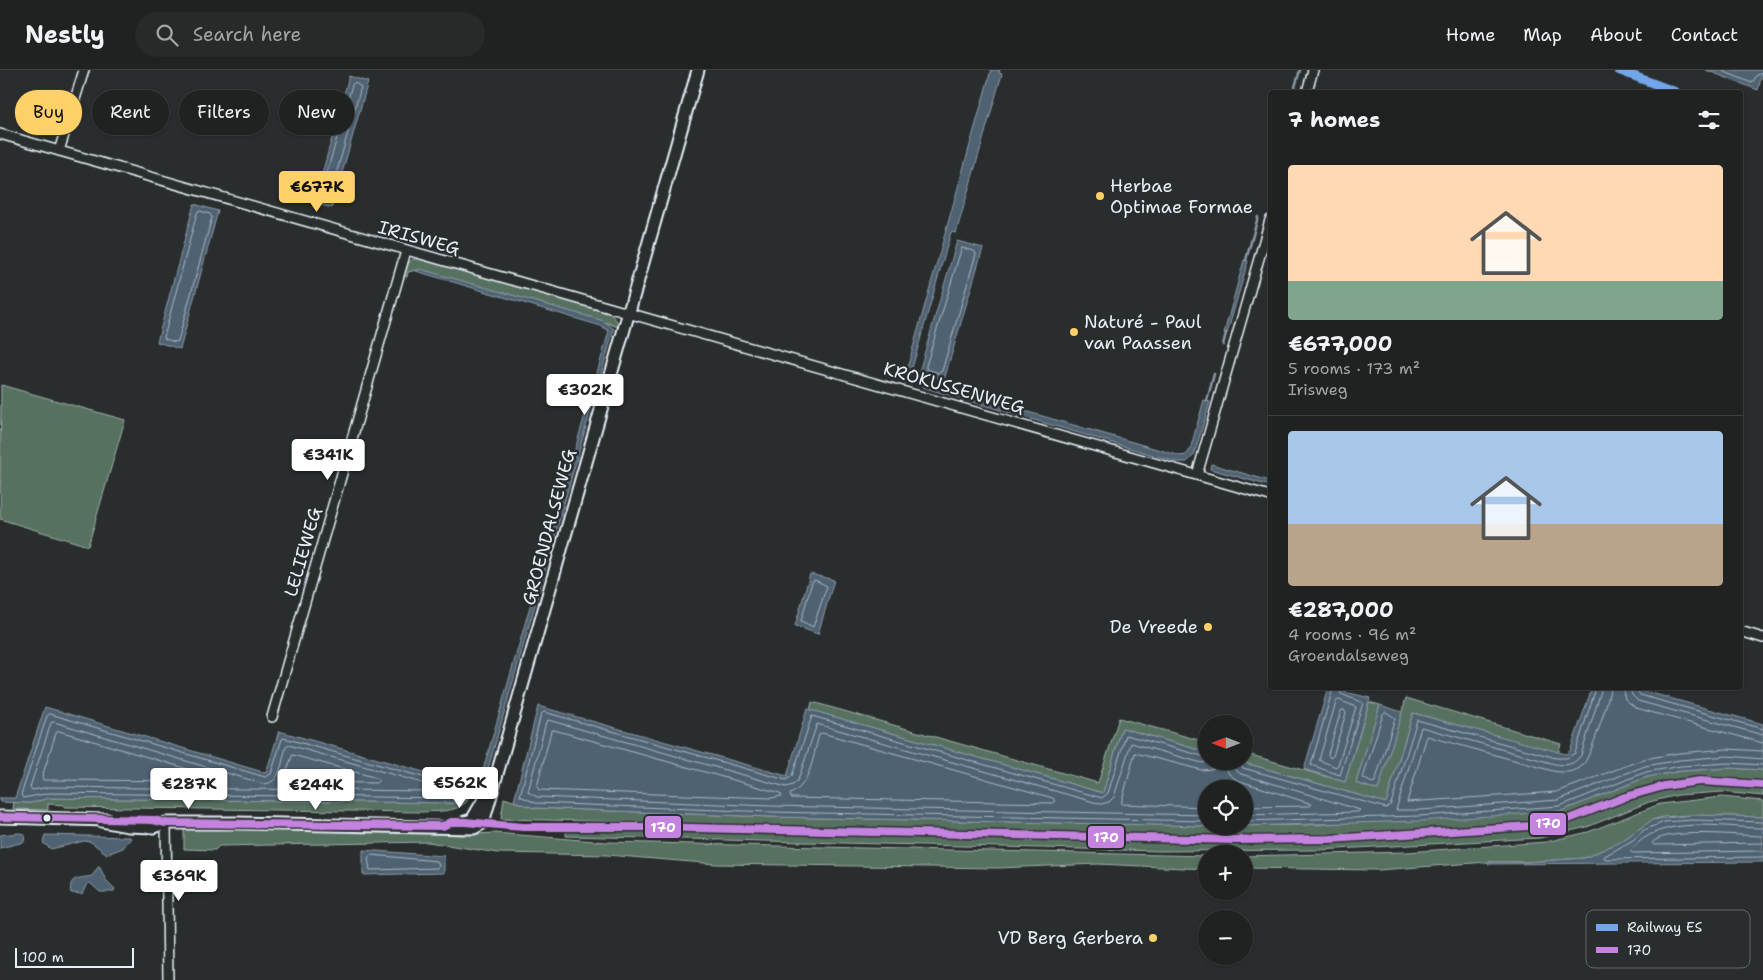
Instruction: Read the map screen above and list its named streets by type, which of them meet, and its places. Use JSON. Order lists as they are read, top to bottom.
{
  "streets": {
    "street": [
      "IRISWEG",
      "KROKUSSENWEG",
      "GROENDALSEWEG",
      "LELIEWEG"
    ]
  },
  "crossings": [
    ["IRISWEG", "KROKUSSENWEG"],
    ["IRISWEG", "GROENDALSEWEG"],
    ["IRISWEG", "LELIEWEG"],
    ["KROKUSSENWEG", "GROENDALSEWEG"]
  ],
  "places": [
    "Herbae Optimae Formae",
    "Naturé - Paul van Paassen",
    "De Vreede",
    "VD Berg Gerbera"
  ],
  "lines": ["rail line ES", "transit line 170"],
  "legend": ["Railway ES", "170"],
  "scale_bar": "100 m",
  "north": "left",
  "page": {
    "header": "Nestly",
    "search": "Search here",
    "nav": [
      "Home",
      "Map",
      "About",
      "Contact"
    ],
    "chip": [
      "Buy",
      "Rent",
      "Filters",
      "New"
    ],
    "heading": "7 homes",
    "list": [
      {
        "name": "€677,000",
        "note": "5 rooms · 173 m² · Irisweg"
      },
      {
        "name": "€287,000",
        "note": "4 rooms · 96 m² · Groendalseweg"
      }
    ],
    "price": [
      "€677K",
      "€302K",
      "€341K",
      "€562K",
      "€287K",
      "€244K",
      "€369K"
    ],
    "map_buttons": ["+", "−"],
    "scale": "100 m"
  }
}
